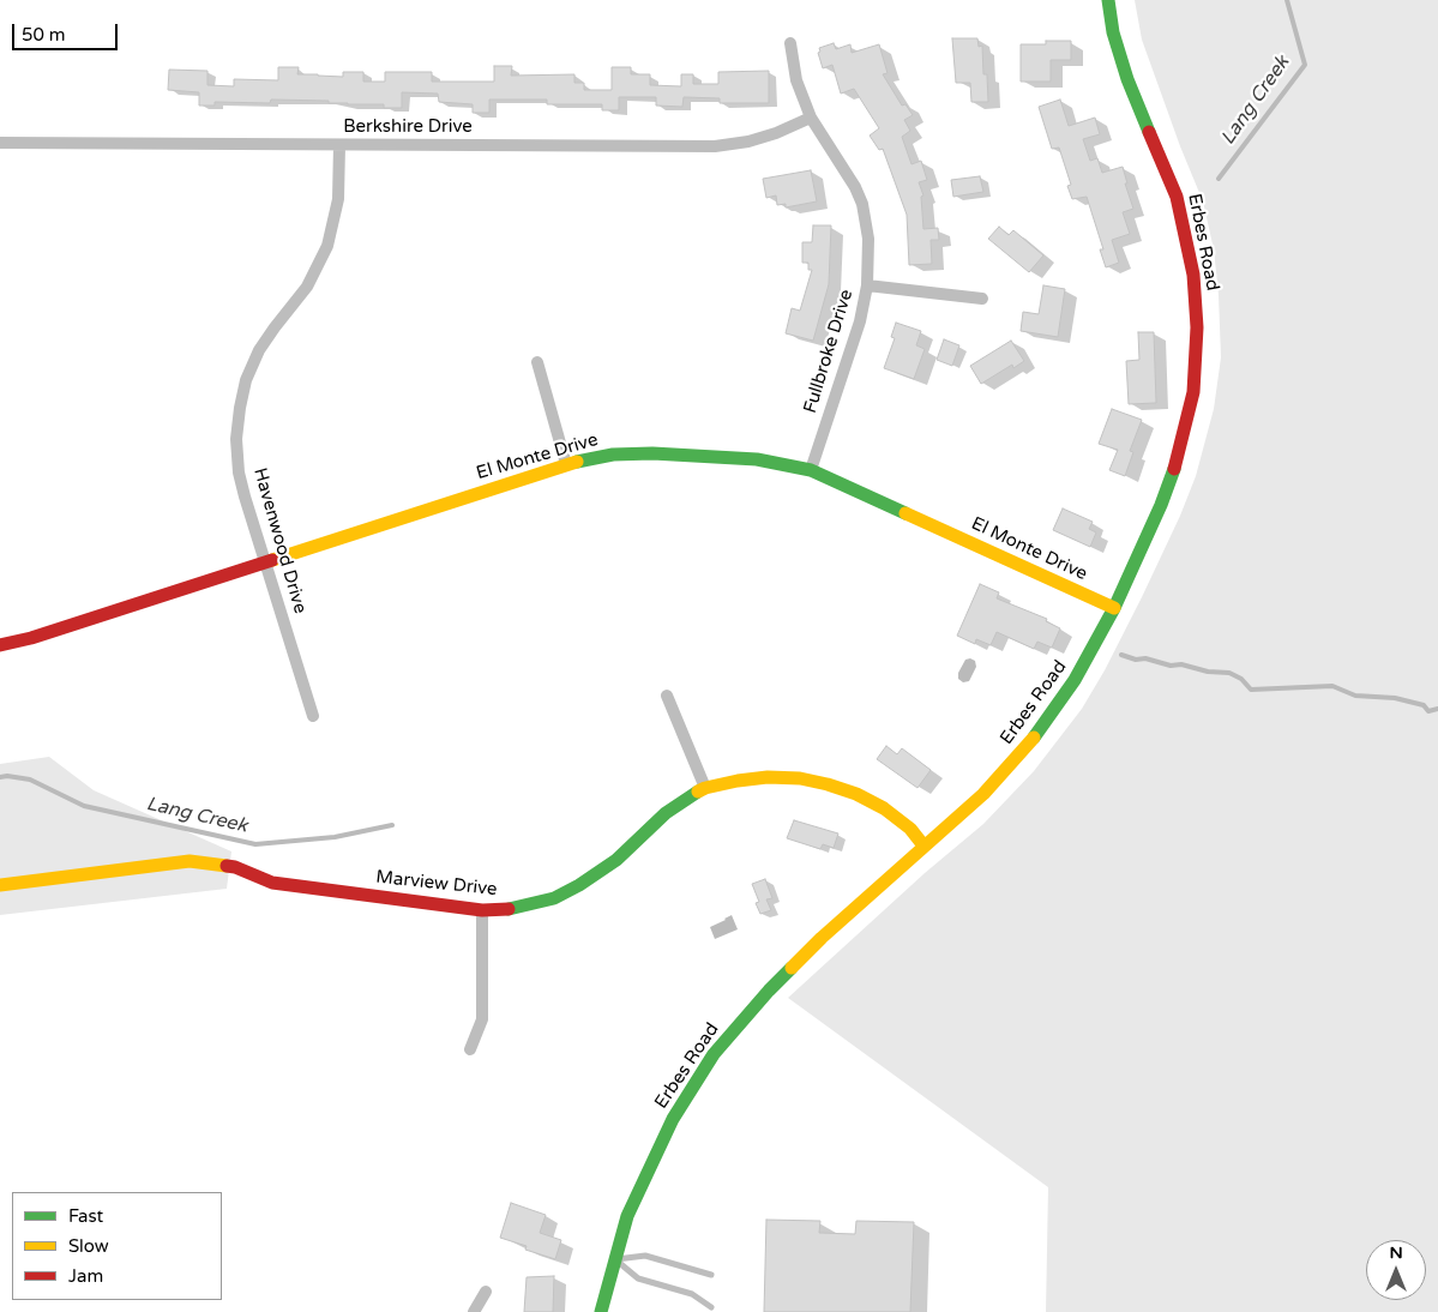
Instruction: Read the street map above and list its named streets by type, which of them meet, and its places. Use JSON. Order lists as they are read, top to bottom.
{
  "streets": {
    "street": [
      "Berkshire Drive",
      "Erbes Road",
      "Fullbroke Drive",
      "El Monte Drive",
      "Havenwood Drive",
      "Marview Drive"
    ]
  },
  "crossings": [
    ["Berkshire Drive", "Fullbroke Drive"],
    ["Berkshire Drive", "Havenwood Drive"],
    ["Erbes Road", "El Monte Drive"],
    ["Erbes Road", "Marview Drive"],
    ["Fullbroke Drive", "El Monte Drive"],
    ["El Monte Drive", "Havenwood Drive"]
  ],
  "water": ["Lang Creek"],
  "legend": ["Fast", "Slow", "Jam"],
  "scale_bar": "50 m",
  "north": "top"
}
